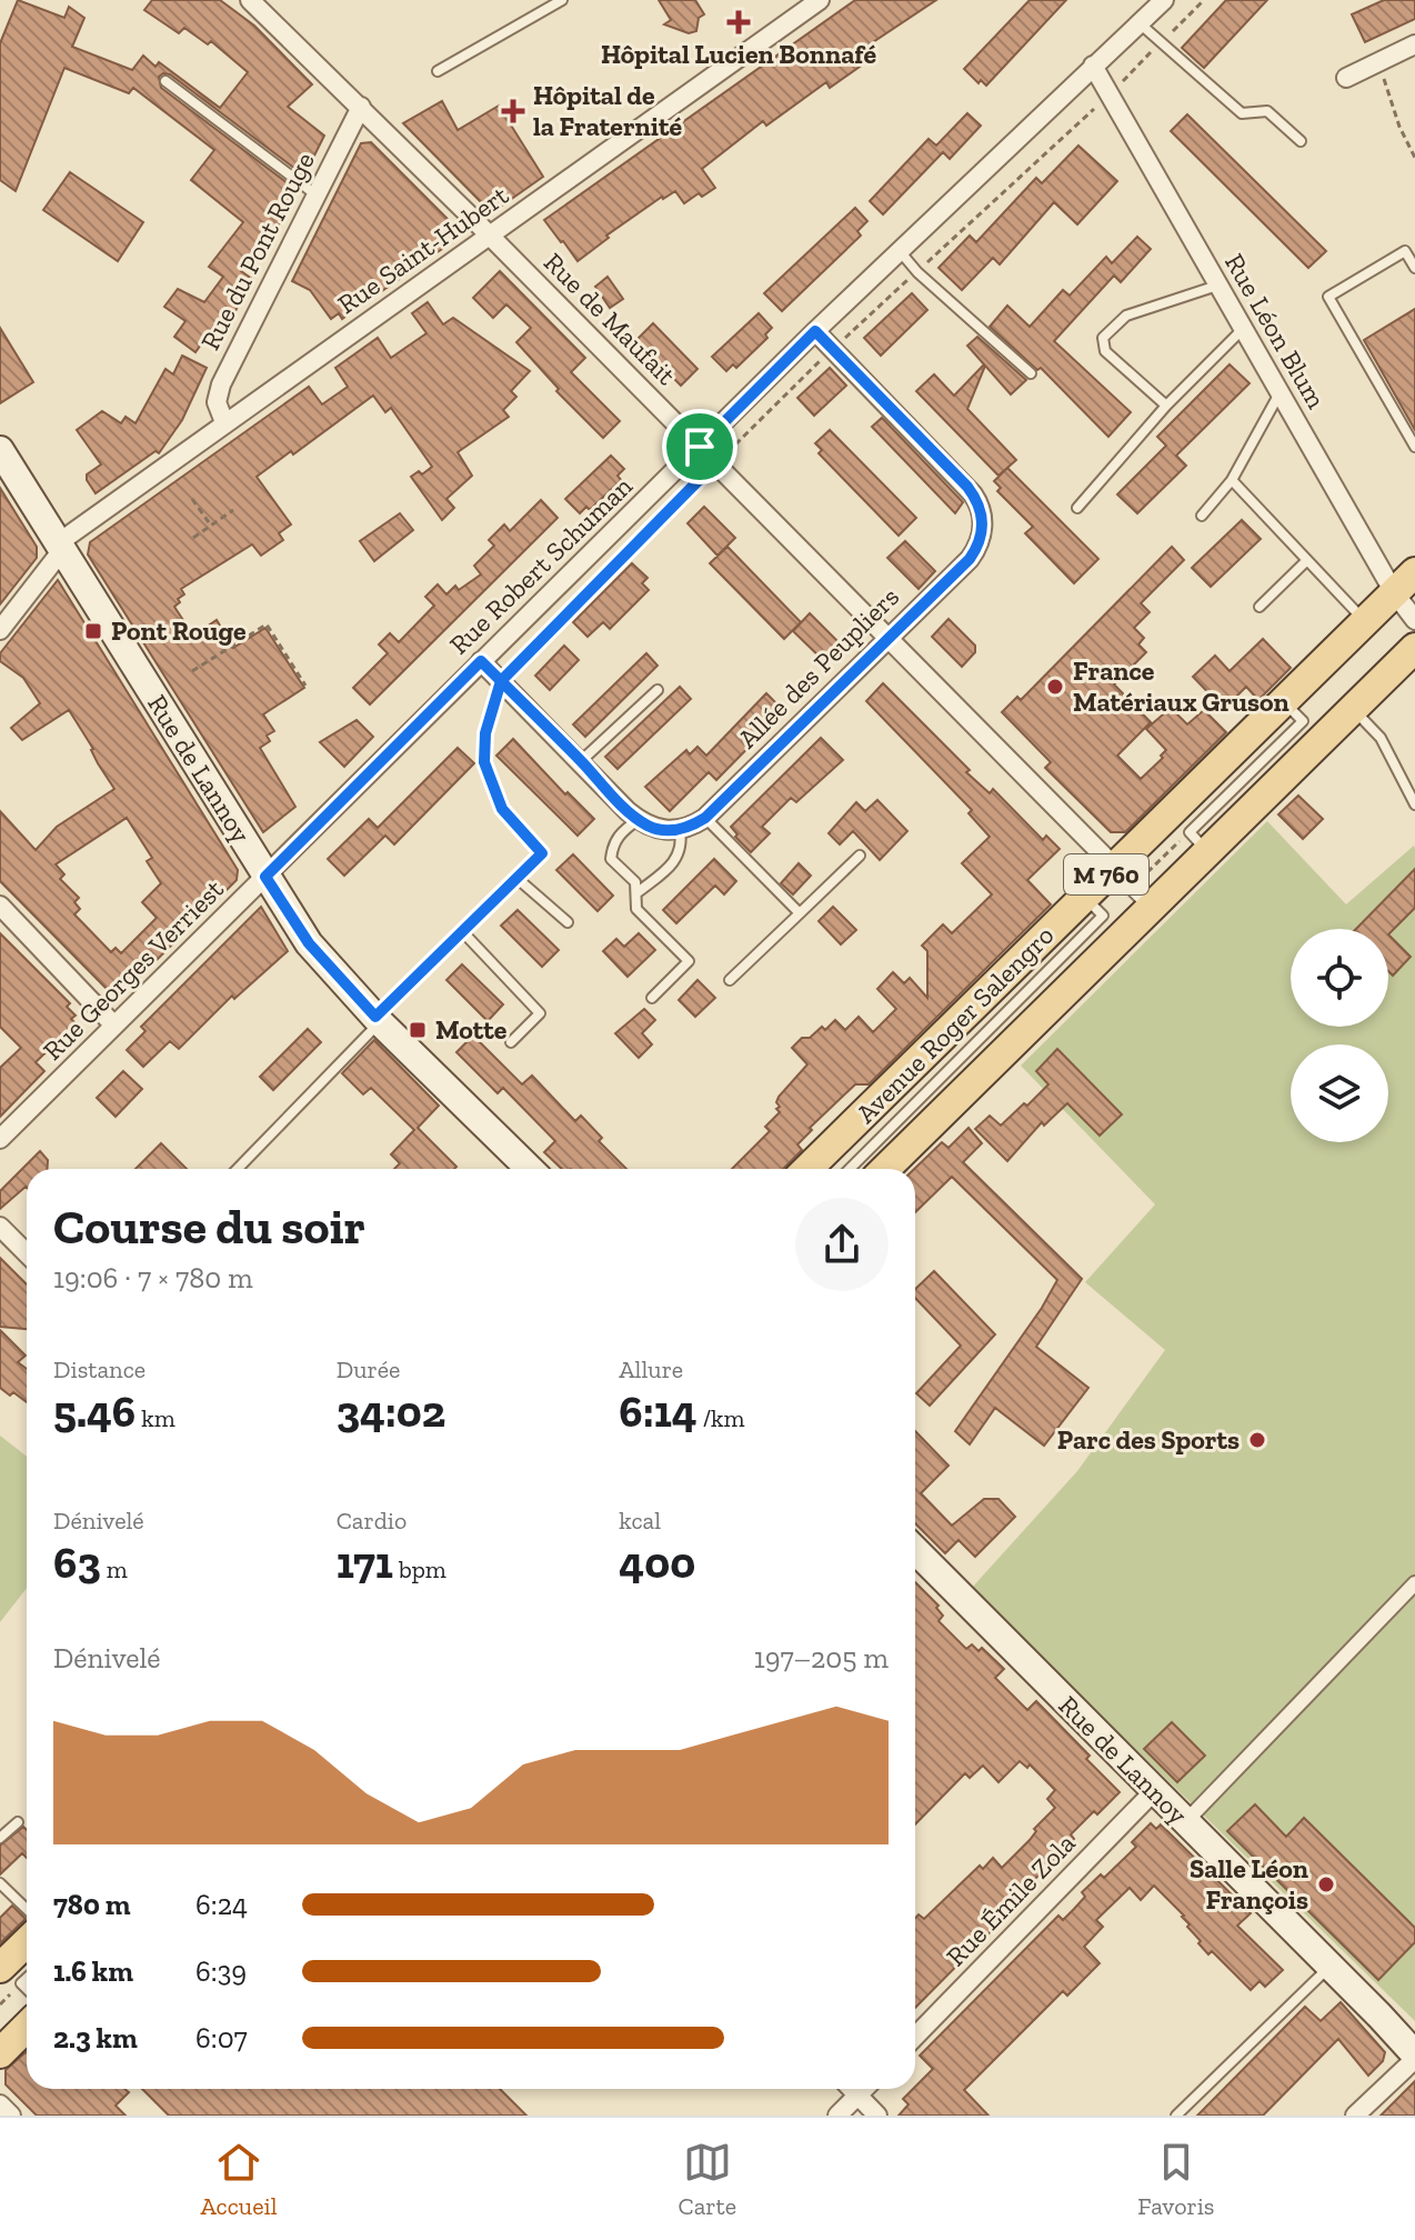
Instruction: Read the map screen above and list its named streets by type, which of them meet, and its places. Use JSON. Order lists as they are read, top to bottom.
{
  "streets": {
    "main road": ["Rue de Lannoy", "M 760", "Avenue Roger Salengro"],
    "street": [
      "Rue Saint-Hubert",
      "Rue du Pont Rouge",
      "Rue de Maufait",
      "Rue Léon Blum",
      "Rue Robert Schuman",
      "Allée des Peupliers",
      "Rue Georges Verriest",
      "Rue Émile Zola"
    ]
  },
  "crossings": [
    ["Rue Saint-Hubert", "Rue du Pont Rouge"],
    ["Rue Saint-Hubert", "Rue de Maufait"],
    ["Rue Saint-Hubert", "Rue de Lannoy"],
    ["Rue du Pont Rouge", "Rue de Maufait"],
    ["Rue de Maufait", "Rue Robert Schuman"],
    ["Rue de Maufait", "Allée des Peupliers"],
    ["Rue de Maufait", "Avenue Roger Salengro"],
    ["Rue Léon Blum", "Rue Robert Schuman"],
    ["Rue Léon Blum", "Avenue Roger Salengro"],
    ["Rue Robert Schuman", "Allée des Peupliers"],
    ["Rue Robert Schuman", "Rue de Lannoy"],
    ["Rue Robert Schuman", "Rue Georges Verriest"],
    ["Rue de Lannoy", "Rue Georges Verriest"],
    ["Rue de Lannoy", "Rue Émile Zola"]
  ],
  "places": {
    "health": ["Hôpital Lucien Bonnafé", "Hôpital de la Fraternité"],
    "transit": ["Pont Rouge", "Motte"],
    "other": ["France Matériaux Gruson", "Parc des Sports", "Salle Léon François"]
  },
  "page": {
    "heading": ["Course du soir", "19:06 · 7 × 780 m"],
    "stats": [
      ["Distance", "5.46 km"],
      ["Durée", "34:02"],
      ["Allure", "6:14 /km"],
      ["Dénivelé", "63 m"],
      ["Cardio", "171 bpm"],
      ["kcal", "400"]
    ],
    "chart": ["Dénivelé", "197–205 m"],
    "list": [
      {
        "name": "780 m",
        "note": "6:24"
      },
      {
        "name": "1.6 km",
        "note": "6:39"
      },
      {
        "name": "2.3 km",
        "note": "6:07"
      }
    ],
    "tabs": ["Accueil", "Carte", "Favoris"]
  }
}
